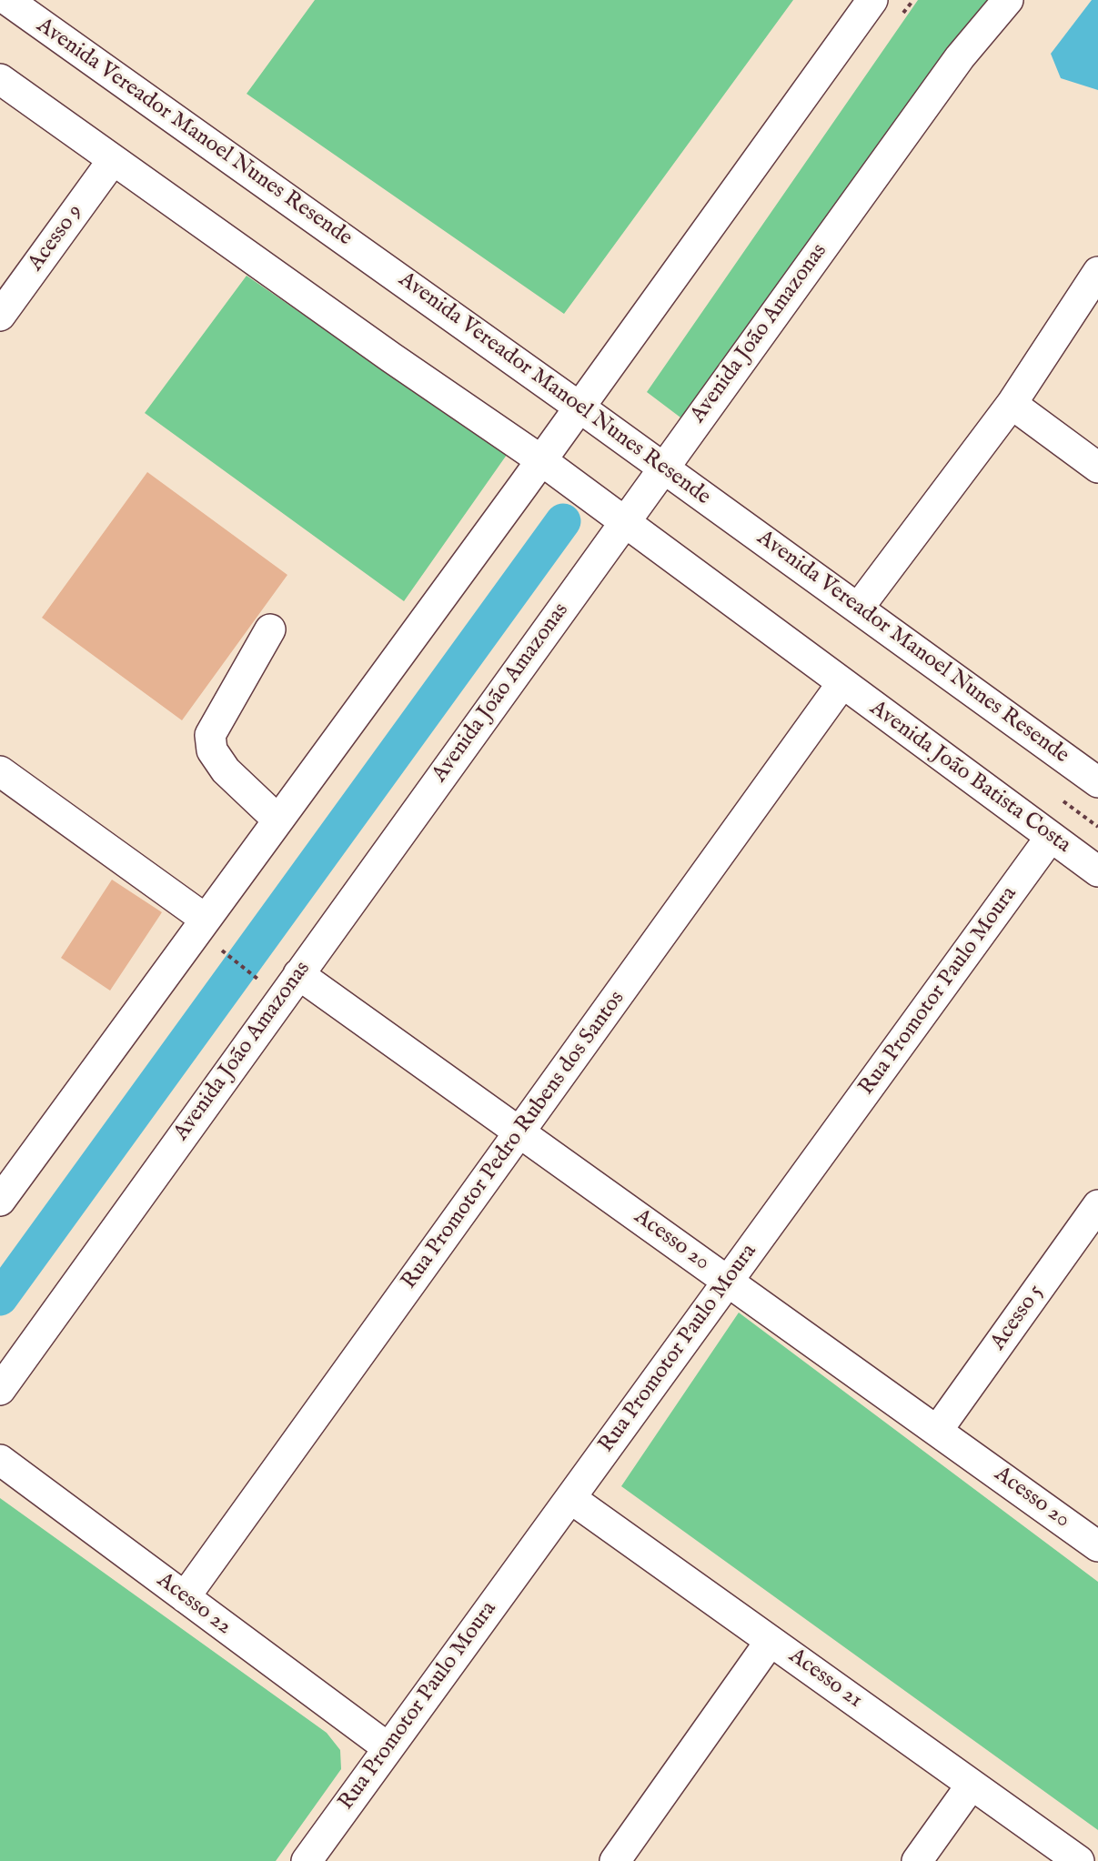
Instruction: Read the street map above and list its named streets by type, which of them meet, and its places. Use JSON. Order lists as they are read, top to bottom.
{
  "streets": {
    "street": [
      "Avenida Vereador Manoel Nunes Resende",
      "Acesso 9",
      "Avenida João Amazonas",
      "Avenida João Batista Costa",
      "Rua Promotor Paulo Moura",
      "Rua Promotor Pedro Rubens dos Santos",
      "Acesso 20",
      "Acesso 5",
      "Acesso 22",
      "Acesso 21"
    ]
  },
  "crossings": [
    ["Avenida Vereador Manoel Nunes Resende", "Avenida João Amazonas"],
    ["Avenida João Amazonas", "Acesso 20"],
    ["Avenida João Batista Costa", "Rua Promotor Paulo Moura"],
    ["Avenida João Batista Costa", "Rua Promotor Pedro Rubens dos Santos"],
    ["Rua Promotor Paulo Moura", "Acesso 20"],
    ["Rua Promotor Paulo Moura", "Acesso 22"],
    ["Rua Promotor Paulo Moura", "Acesso 21"],
    ["Rua Promotor Pedro Rubens dos Santos", "Acesso 20"],
    ["Rua Promotor Pedro Rubens dos Santos", "Acesso 22"],
    ["Acesso 20", "Acesso 5"]
  ]
}
